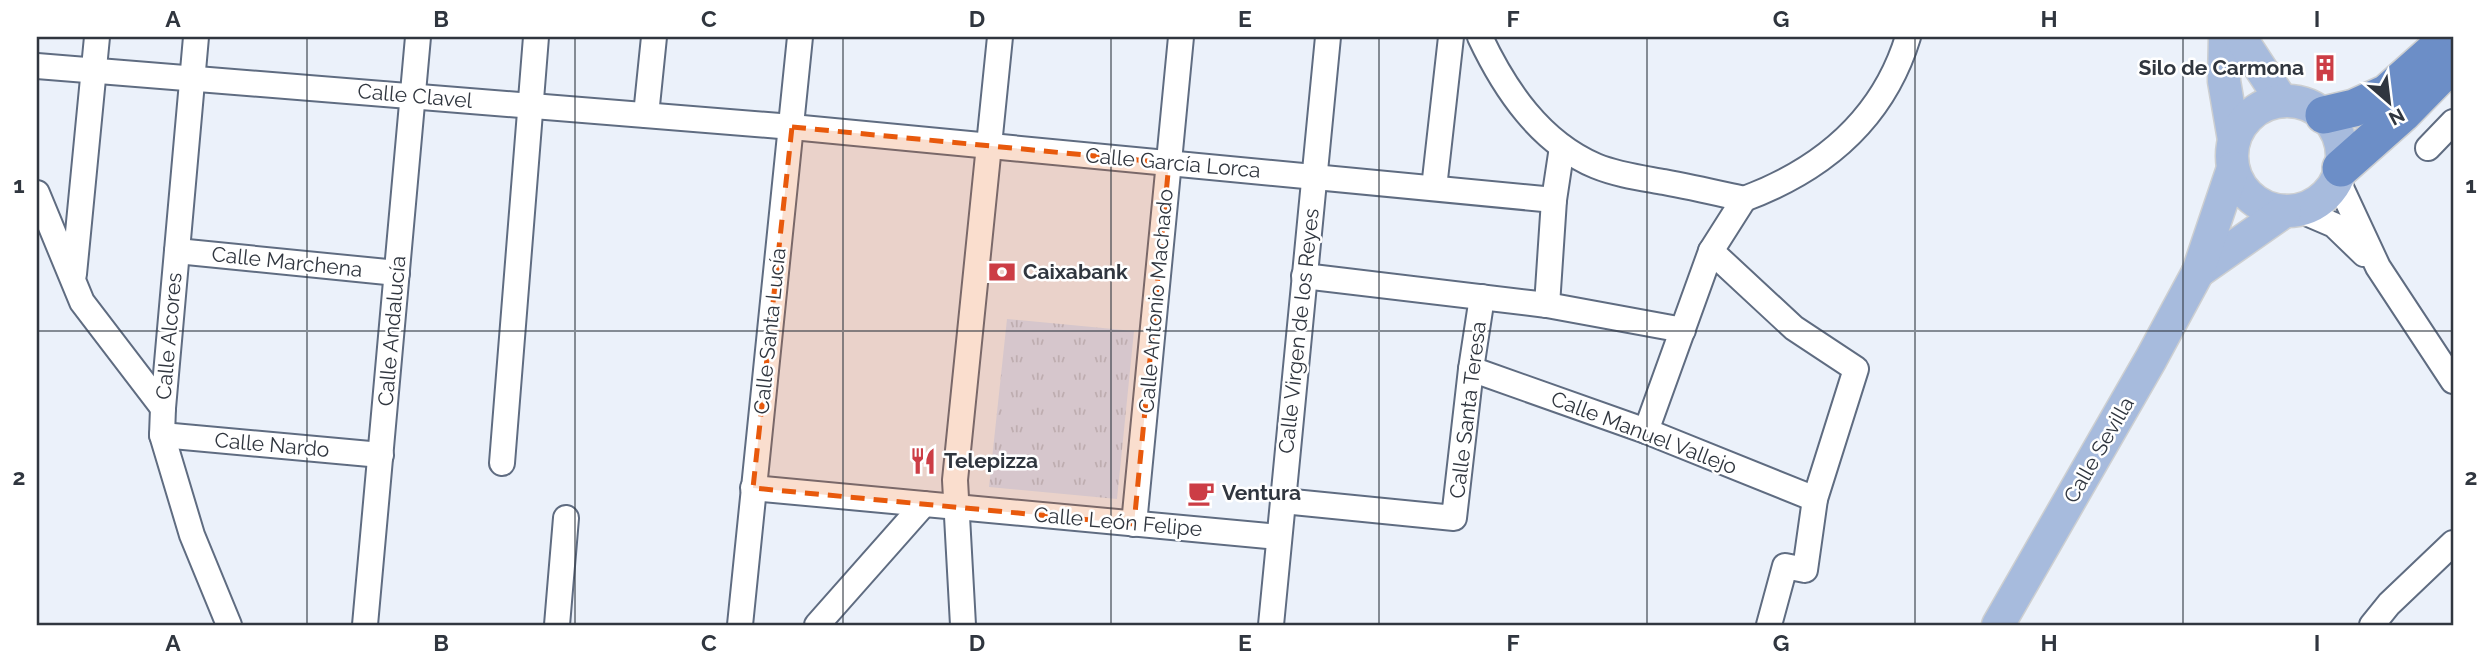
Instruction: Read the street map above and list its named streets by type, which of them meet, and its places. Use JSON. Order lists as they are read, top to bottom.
{
  "streets": {
    "main road": ["Calle Sevilla"],
    "street": [
      "Calle Clavel",
      "Calle García Lorca",
      "Calle Marchena",
      "Calle Antonio Machado",
      "Calle Andalucía",
      "Calle Santa Lucía",
      "Calle Virgen de los Reyes",
      "Calle Alcores",
      "Calle Santa Teresa",
      "Calle Manuel Vallejo",
      "Calle Nardo",
      "Calle León Felipe"
    ]
  },
  "crossings": [
    ["Calle Clavel", "Calle García Lorca"],
    ["Calle Clavel", "Calle Andalucía"],
    ["Calle Clavel", "Calle Santa Lucía"],
    ["Calle Clavel", "Calle Alcores"],
    ["Calle García Lorca", "Calle Antonio Machado"],
    ["Calle García Lorca", "Calle Santa Lucía"],
    ["Calle García Lorca", "Calle Virgen de los Reyes"],
    ["Calle Marchena", "Calle Andalucía"],
    ["Calle Marchena", "Calle Alcores"],
    ["Calle Antonio Machado", "Calle León Felipe"],
    ["Calle Andalucía", "Calle Nardo"],
    ["Calle Santa Lucía", "Calle León Felipe"],
    ["Calle Virgen de los Reyes", "Calle Santa Teresa"],
    ["Calle Virgen de los Reyes", "Calle León Felipe"],
    ["Calle Alcores", "Calle Nardo"],
    ["Calle Santa Teresa", "Calle Manuel Vallejo"]
  ],
  "places": {
    "building": ["Silo de Carmona"],
    "bank": ["Caixabank"],
    "restaurant": ["Telepizza"],
    "cafe": ["Ventura"]
  },
  "north": "bottom right",
  "grid": {
    "columns": [
      "A",
      "B",
      "C",
      "D",
      "E",
      "F",
      "G",
      "H",
      "I"
    ],
    "rows": ["1", "2"]
  }
}
